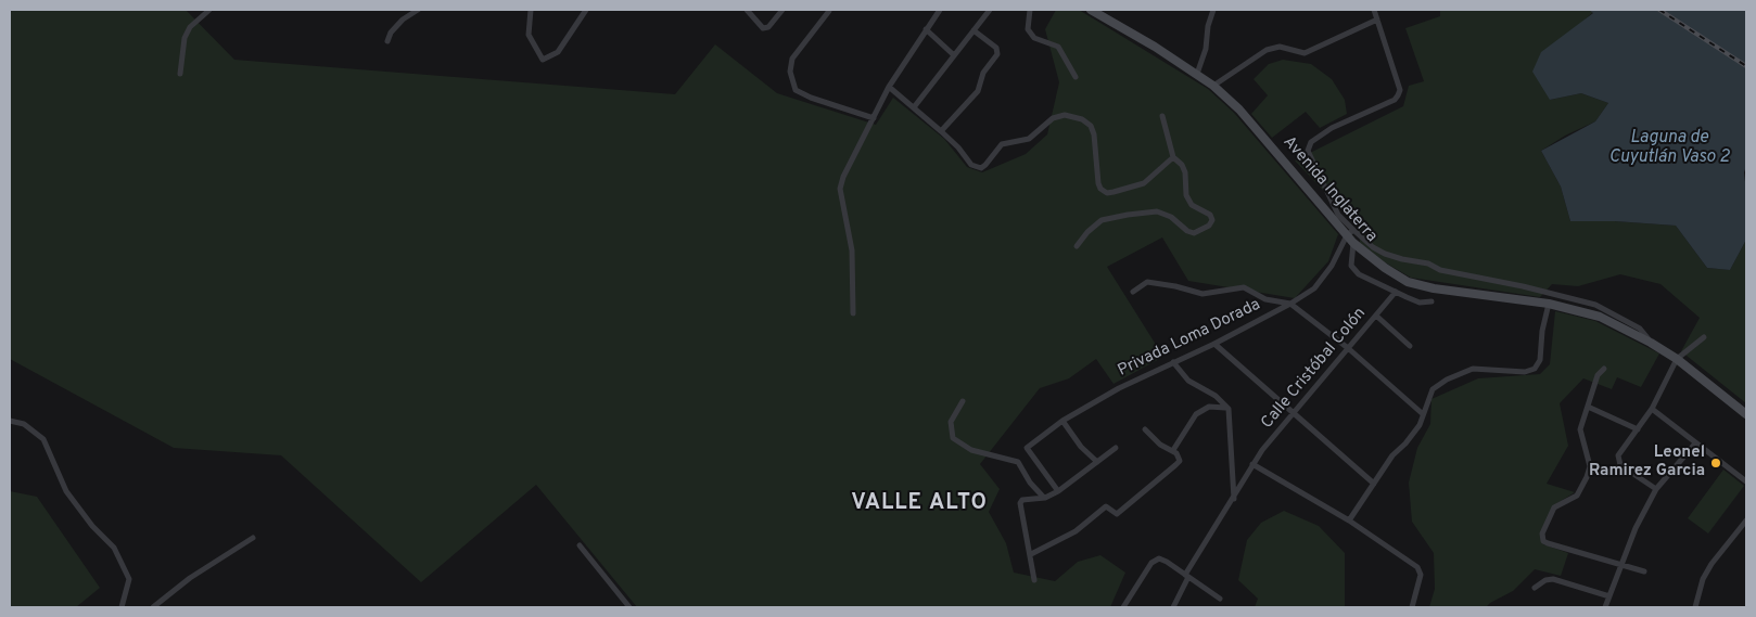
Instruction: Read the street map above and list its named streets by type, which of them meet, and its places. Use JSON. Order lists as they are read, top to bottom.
{
  "streets": {
    "main road": ["Avenida Inglaterra"],
    "street": ["Privada Loma Dorada", "Calle Cristóbal Colón"]
  },
  "crossings": [
    ["Avenida Inglaterra", "Privada Loma Dorada"]
  ],
  "districts": ["VALLE ALTO"],
  "water": ["Laguna de Cuyutlán Vaso 2"],
  "places": ["Leonel Ramirez Garcia"]
}
